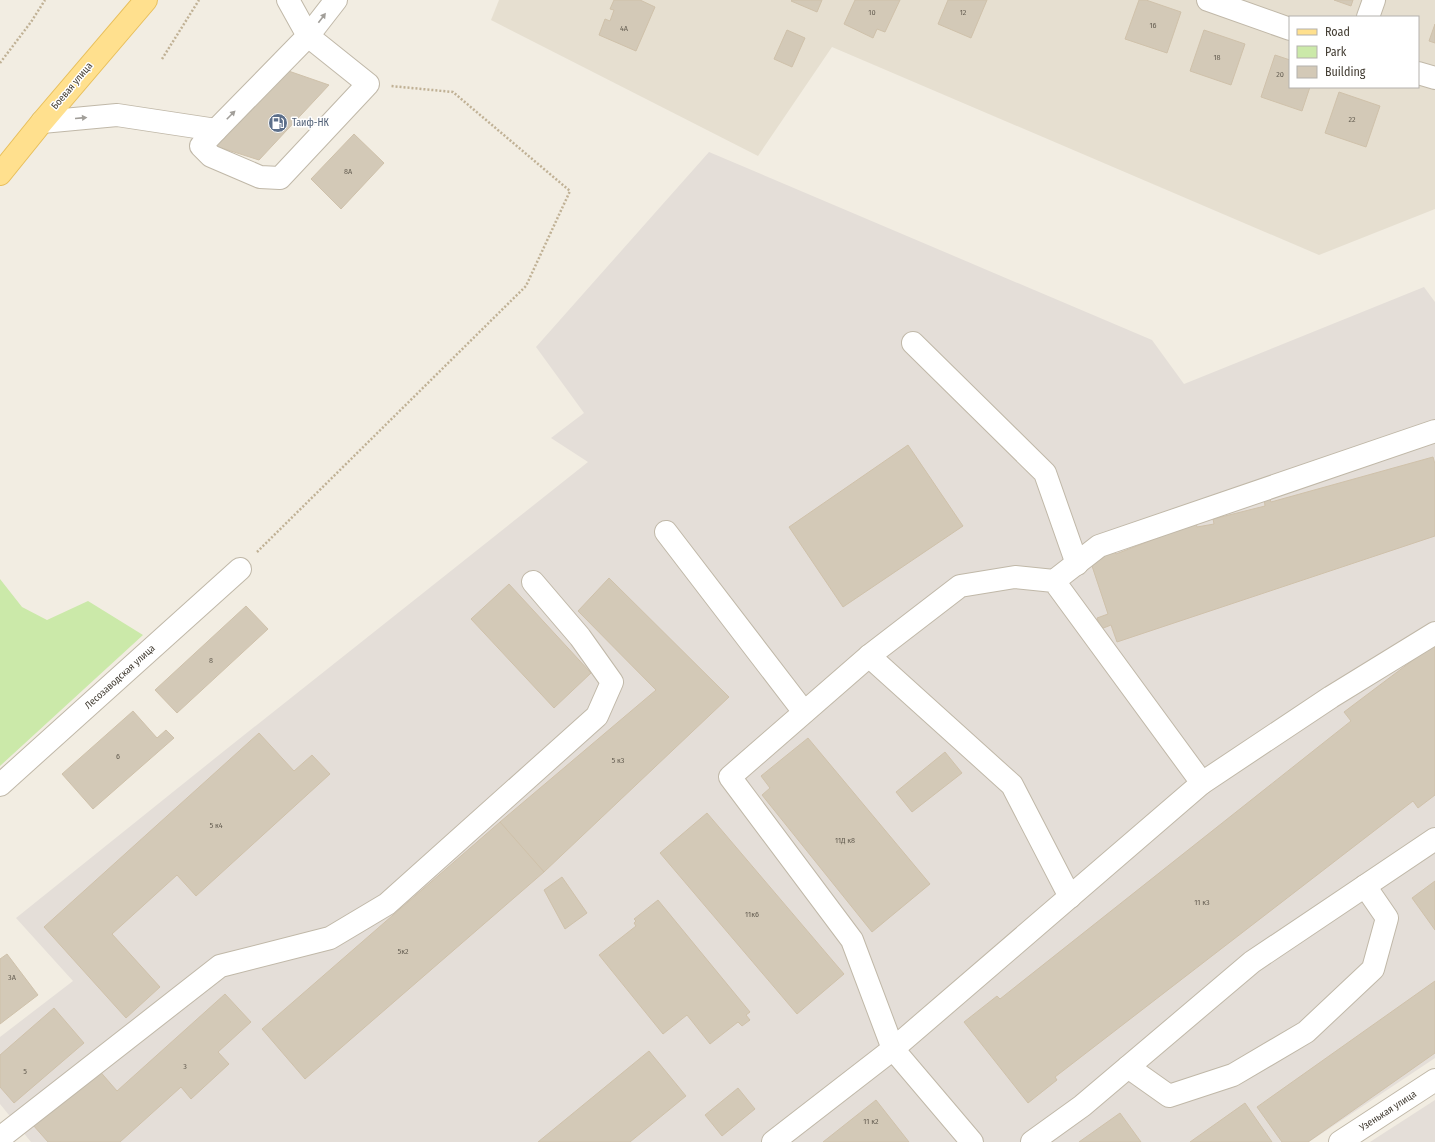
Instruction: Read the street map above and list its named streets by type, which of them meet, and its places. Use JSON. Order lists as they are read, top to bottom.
{
  "streets": {
    "main road": ["Боевая улица"],
    "street": ["Лесозаводская улица", "Узенькая улица"]
  },
  "places": {
    "fuel station": ["Таиф-НК"]
  },
  "house_numbers": [
    "10",
    "12",
    "16",
    "4А",
    "18",
    "20",
    "22",
    "8А",
    "8",
    "6",
    "5 к3",
    "5 к4",
    "11Д к8",
    "11 к3",
    "11к6",
    "5к2",
    "3А",
    "3",
    "5",
    "11 к2"
  ],
  "legend": ["Road", "Park", "Building"]
}
